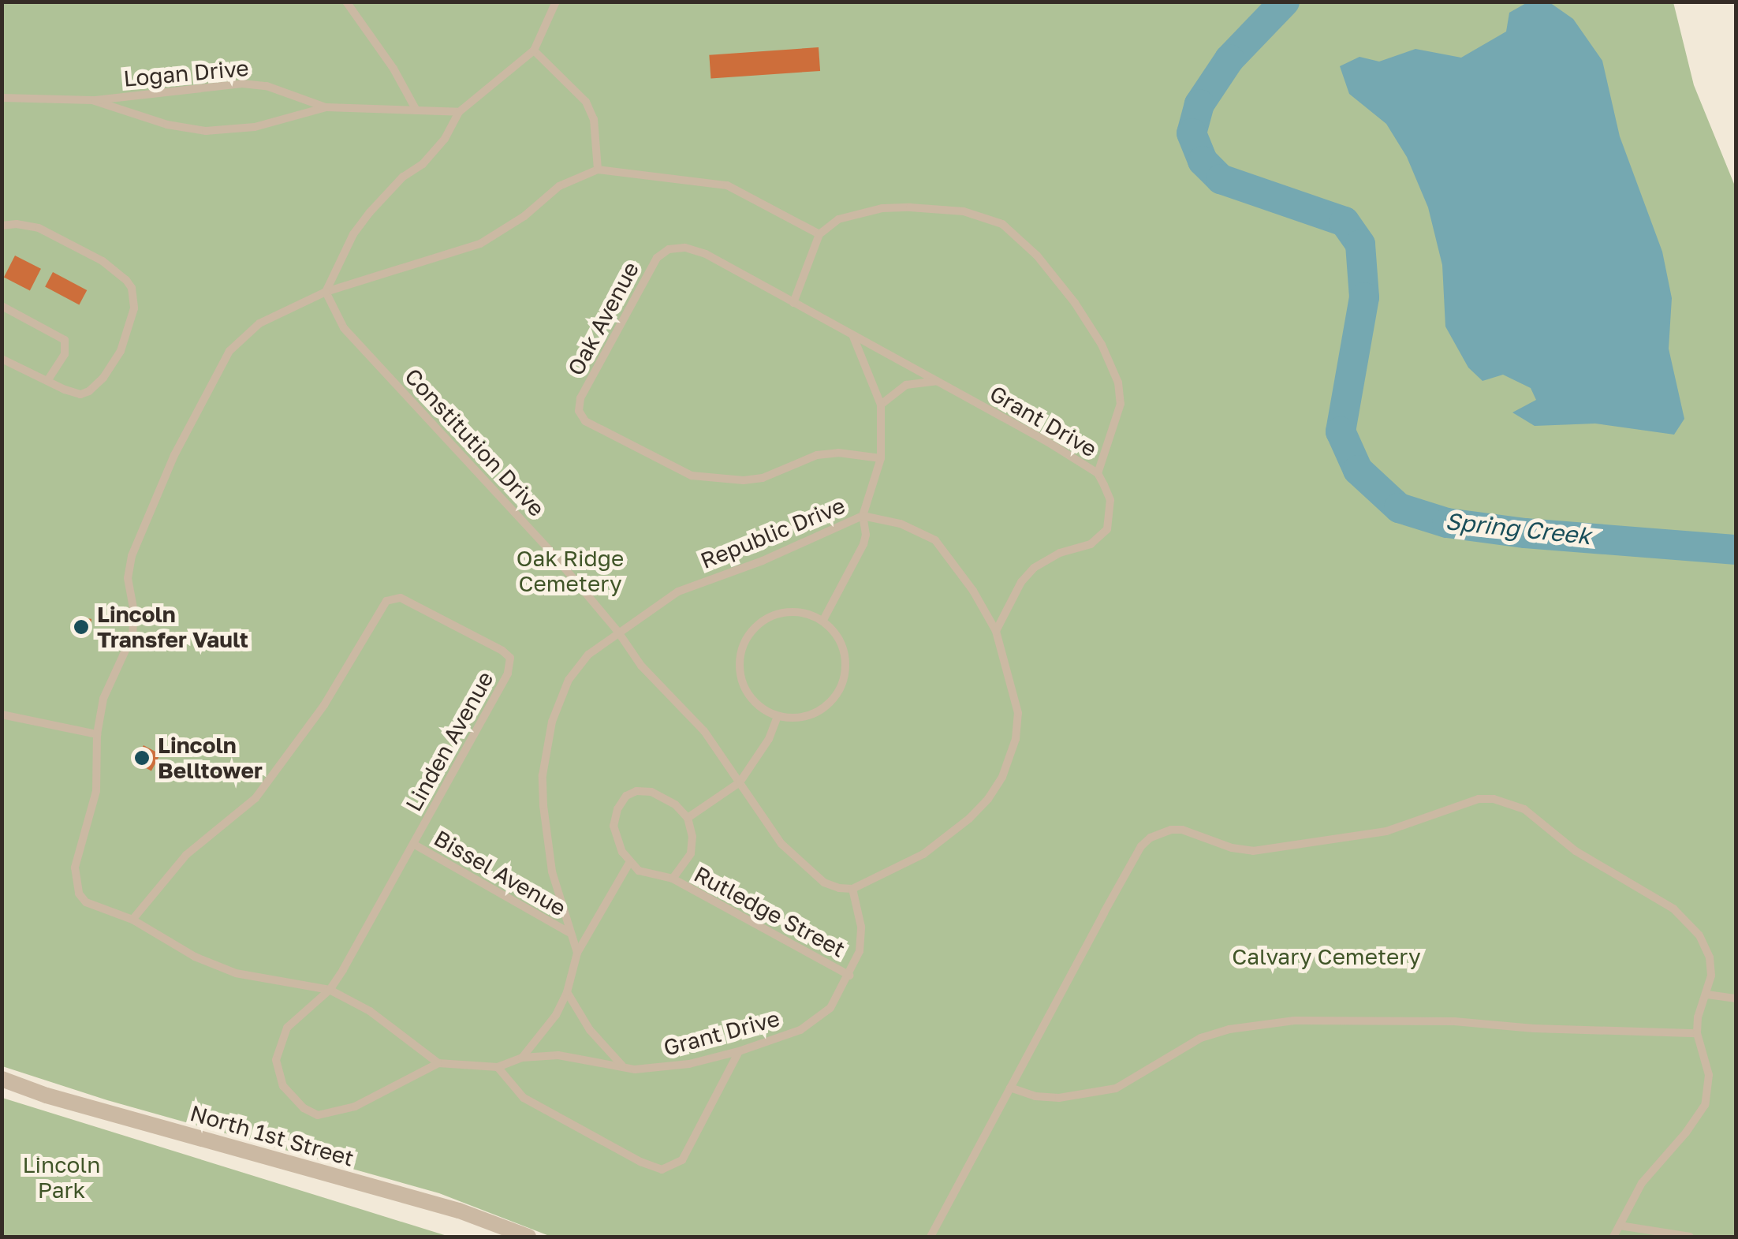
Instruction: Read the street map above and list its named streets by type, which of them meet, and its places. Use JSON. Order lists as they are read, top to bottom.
{
  "streets": {
    "street": ["North 1st Street"],
    "lane": [
      "Logan Drive",
      "Oak Avenue",
      "Grant Drive",
      "Constitution Drive",
      "Republic Drive",
      "Linden Avenue",
      "Bissel Avenue",
      "Rutledge Street"
    ]
  },
  "crossings": [
    ["Oak Avenue", "Grant Drive"],
    ["Grant Drive", "Constitution Drive"],
    ["Grant Drive", "Republic Drive"],
    ["Grant Drive", "Linden Avenue"],
    ["Grant Drive", "Rutledge Street"],
    ["Constitution Drive", "Republic Drive"],
    ["Republic Drive", "Bissel Avenue"],
    ["Linden Avenue", "Bissel Avenue"]
  ],
  "water": ["Spring Creek"],
  "parks": ["Oak Ridge Cemetery", "Calvary Cemetery", "Lincoln Park"],
  "places": ["Lincoln Transfer Vault", "Lincoln Belltower"]
}
